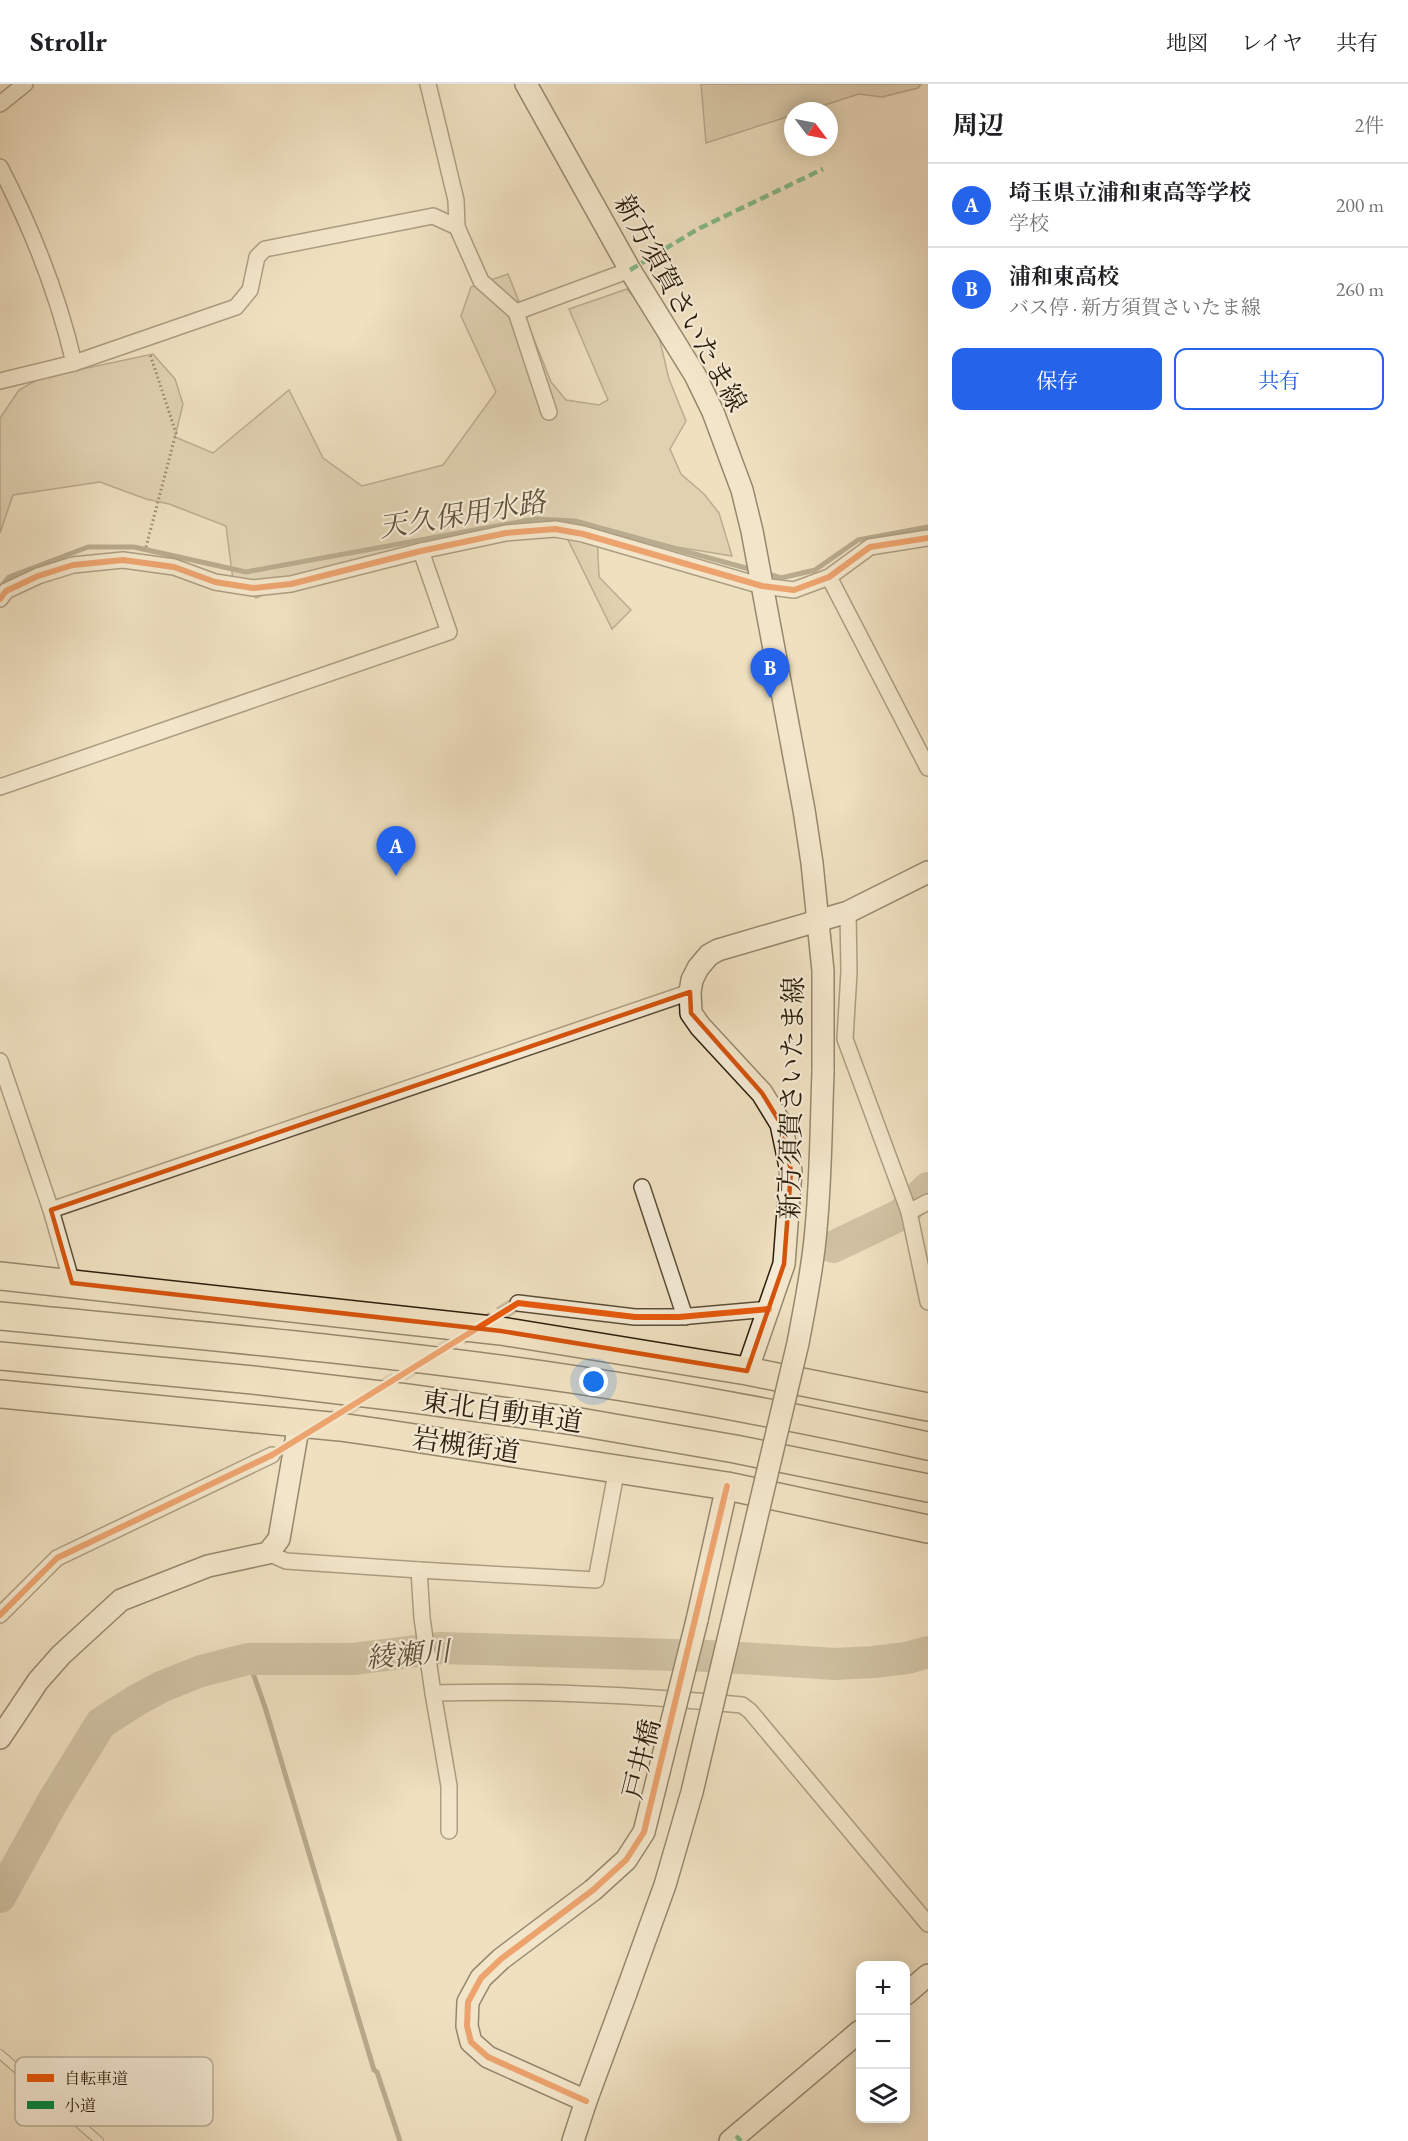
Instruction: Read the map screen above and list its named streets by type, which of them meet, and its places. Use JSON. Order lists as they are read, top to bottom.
{
  "streets": {
    "highway": ["東北自動車道", "岩槻街道"],
    "street": ["新方須賀さいたま線", "戸井橋"]
  },
  "crossings": [
    ["新方須賀さいたま線", "戸井橋"],
    ["岩槻街道", "戸井橋"]
  ],
  "water": ["天久保用水路", "綾瀬川"],
  "legend": ["自転車道", "小道"],
  "north": "bottom right",
  "page": {
    "header": "Strollr",
    "nav": ["地図", "レイヤ", "共有"],
    "heading": ["周辺", "2件"],
    "list": [
      {
        "mark": "A",
        "name": "埼玉県立浦和東高等学校",
        "note": "学校",
        "value": "200 m"
      },
      {
        "mark": "B",
        "name": "浦和東高校",
        "note": "バス停 · 新方須賀さいたま線",
        "value": "260 m"
      }
    ],
    "buttons": ["保存", "共有"],
    "pins": ["B", "A"],
    "map_buttons": ["+", "−"]
  }
}
